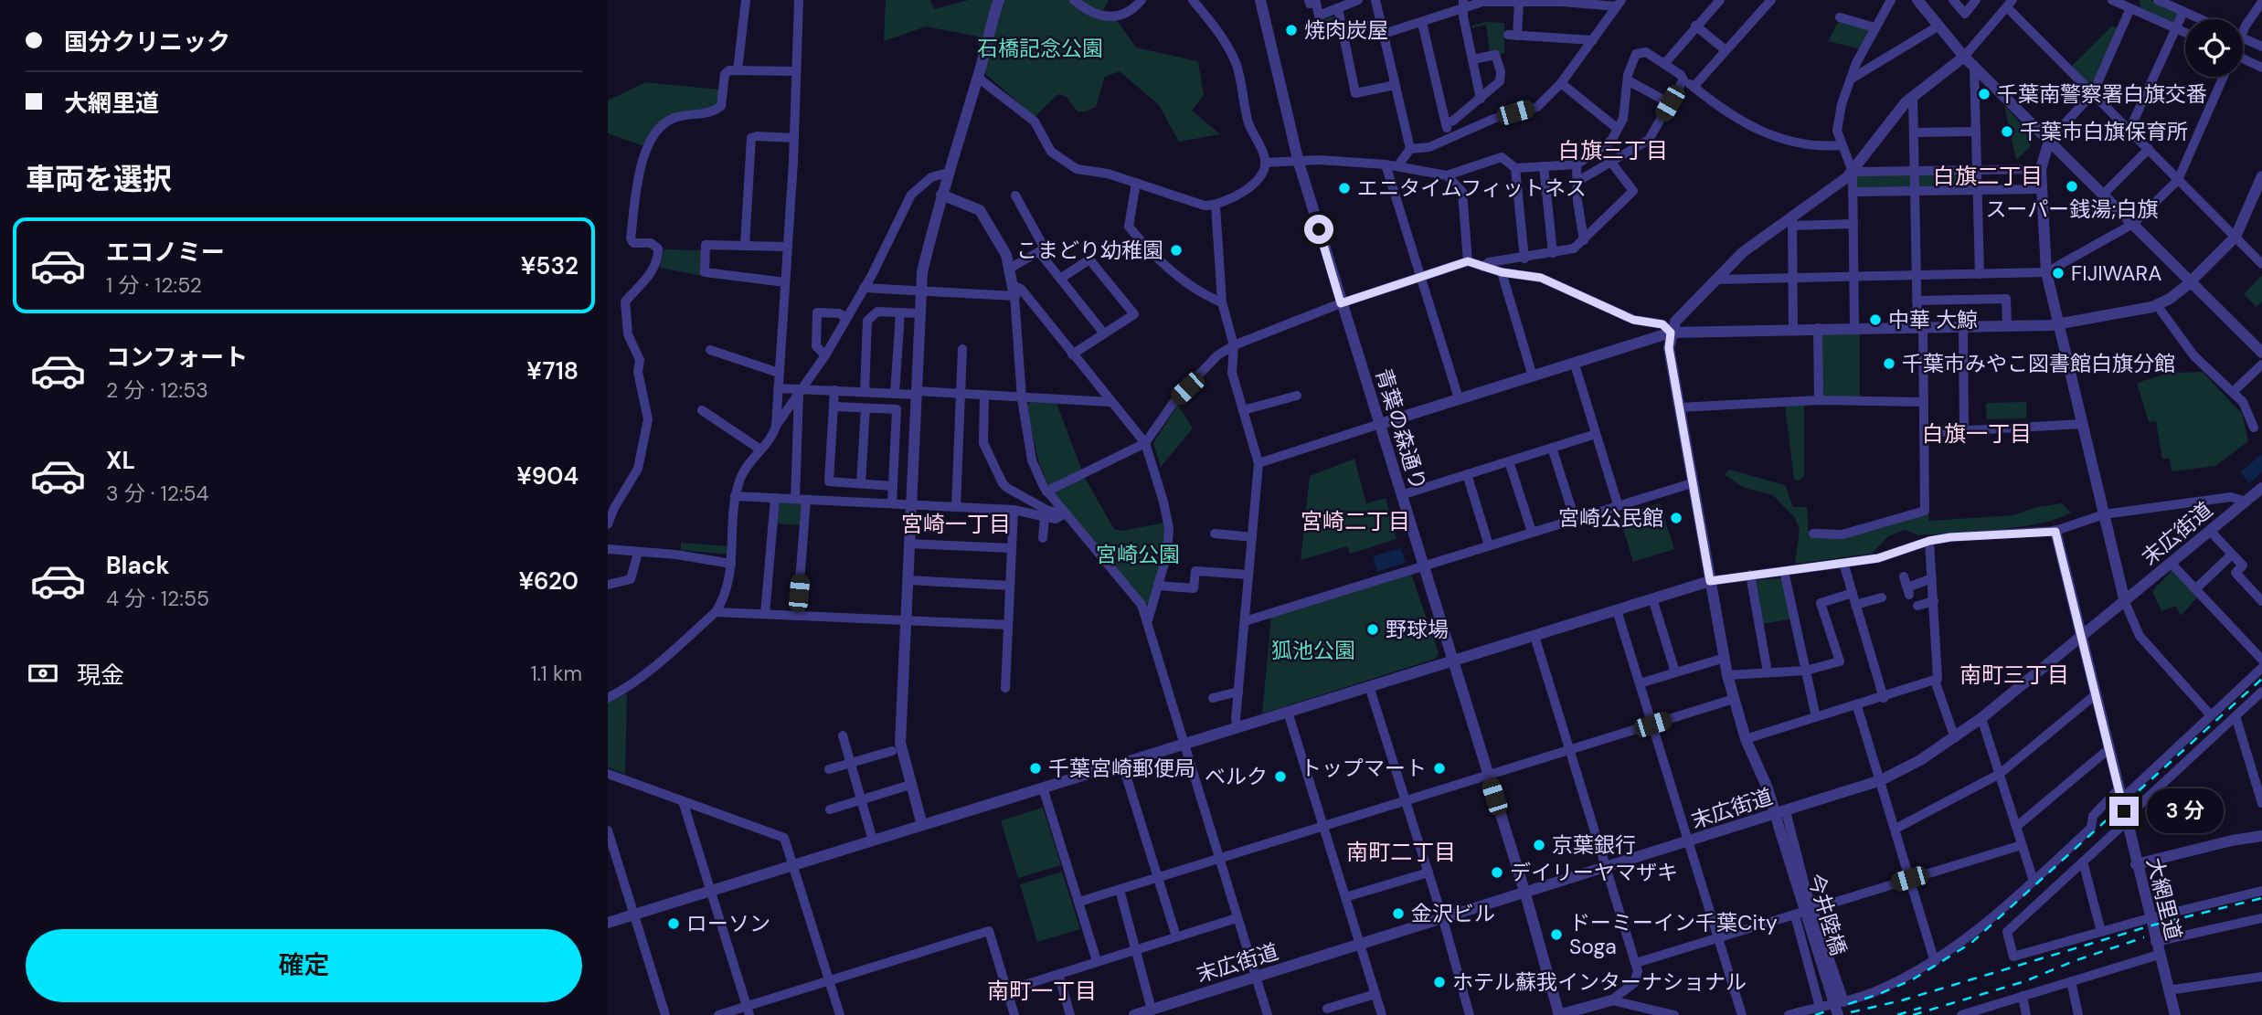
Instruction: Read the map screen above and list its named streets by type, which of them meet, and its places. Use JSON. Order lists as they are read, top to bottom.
{
  "streets": {
    "street": [
      "青葉の森通り",
      "末広街道",
      "大網里道",
      "今井陸橋"
    ]
  },
  "crossings": [
    ["青葉の森通り", "末広街道"],
    ["末広街道", "大網里道"],
    ["末広街道", "今井陸橋"]
  ],
  "districts": [
    "白旗三丁目",
    "白旗二丁目",
    "白旗一丁目",
    "宮崎二丁目",
    "宮崎一丁目",
    "南町三丁目",
    "南町二丁目",
    "南町一丁目"
  ],
  "parks": ["石橋記念公園", "宮崎公園", "狐池公園"],
  "places": [
    "焼肉炭屋",
    "千葉南警察署白旗交番",
    "千葉市白旗保育所",
    "スーパー銭湯;白旗",
    "エニタイムフィットネス",
    "こまどり幼稚園",
    "FIJIWARA",
    "中華 大鯨",
    "千葉市みやこ図書館白旗分館",
    "宮崎公民館",
    "野球場",
    "千葉宮崎郵便局",
    "トップマート",
    "ベルク",
    "京葉銀行",
    "デイリーヤマザキ",
    "金沢ビル",
    "ローソン",
    "ドーミーイン千葉City Soga",
    "ホテル蘇我インターナショナル"
  ],
  "page": {
    "banner": ["国分クリニック", "大網里道"],
    "heading": "車両を選択",
    "list": [
      {
        "name": "エコノミー",
        "note": "1 分 · 12:52",
        "value": "¥532"
      },
      {
        "name": "コンフォート",
        "note": "2 分 · 12:53",
        "value": "¥718"
      },
      {
        "name": "XL",
        "note": "3 分 · 12:54",
        "value": "¥904"
      },
      {
        "name": "Black",
        "note": "4 分 · 12:55",
        "value": "¥620"
      }
    ],
    "pay": ["現金", "1.1 km"],
    "bubble": "3 分",
    "buttons": "確定"
  }
}
